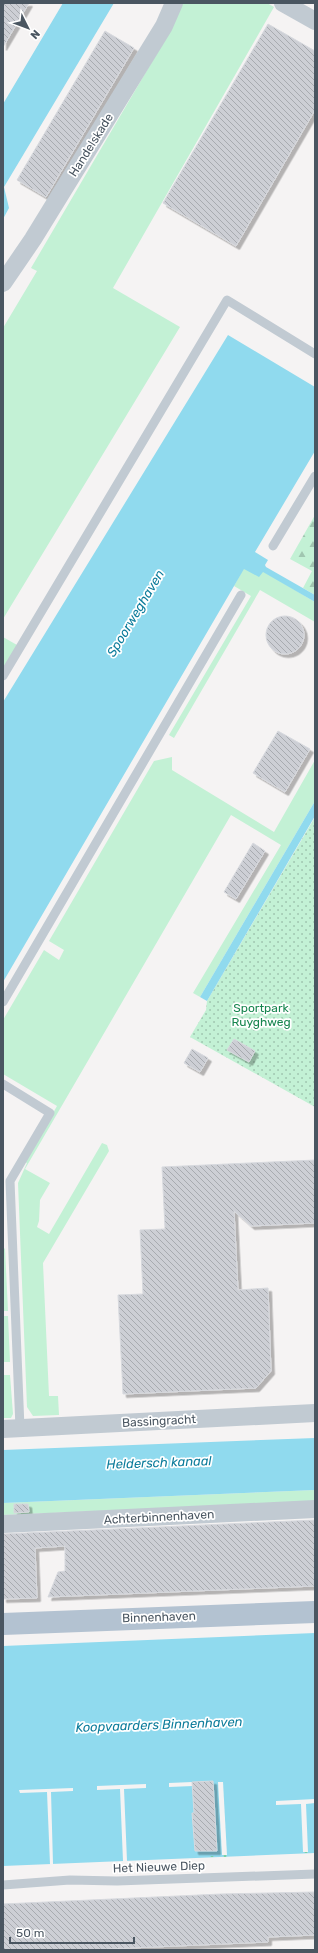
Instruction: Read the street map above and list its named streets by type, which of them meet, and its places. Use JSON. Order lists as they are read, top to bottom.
{
  "streets": {
    "main road": ["Binnenhaven"],
    "street": ["Handelskade", "Bassingracht", "Achterbinnenhaven"],
    "lane": ["Het Nieuwe Diep"]
  },
  "water": ["Spoorweghaven", "Heldersch kanaal", "Koopvaarders Binnenhaven"],
  "parks": ["Sportpark Ruyghweg"],
  "scale_bar": "50 m",
  "north": "bottom right"
}
